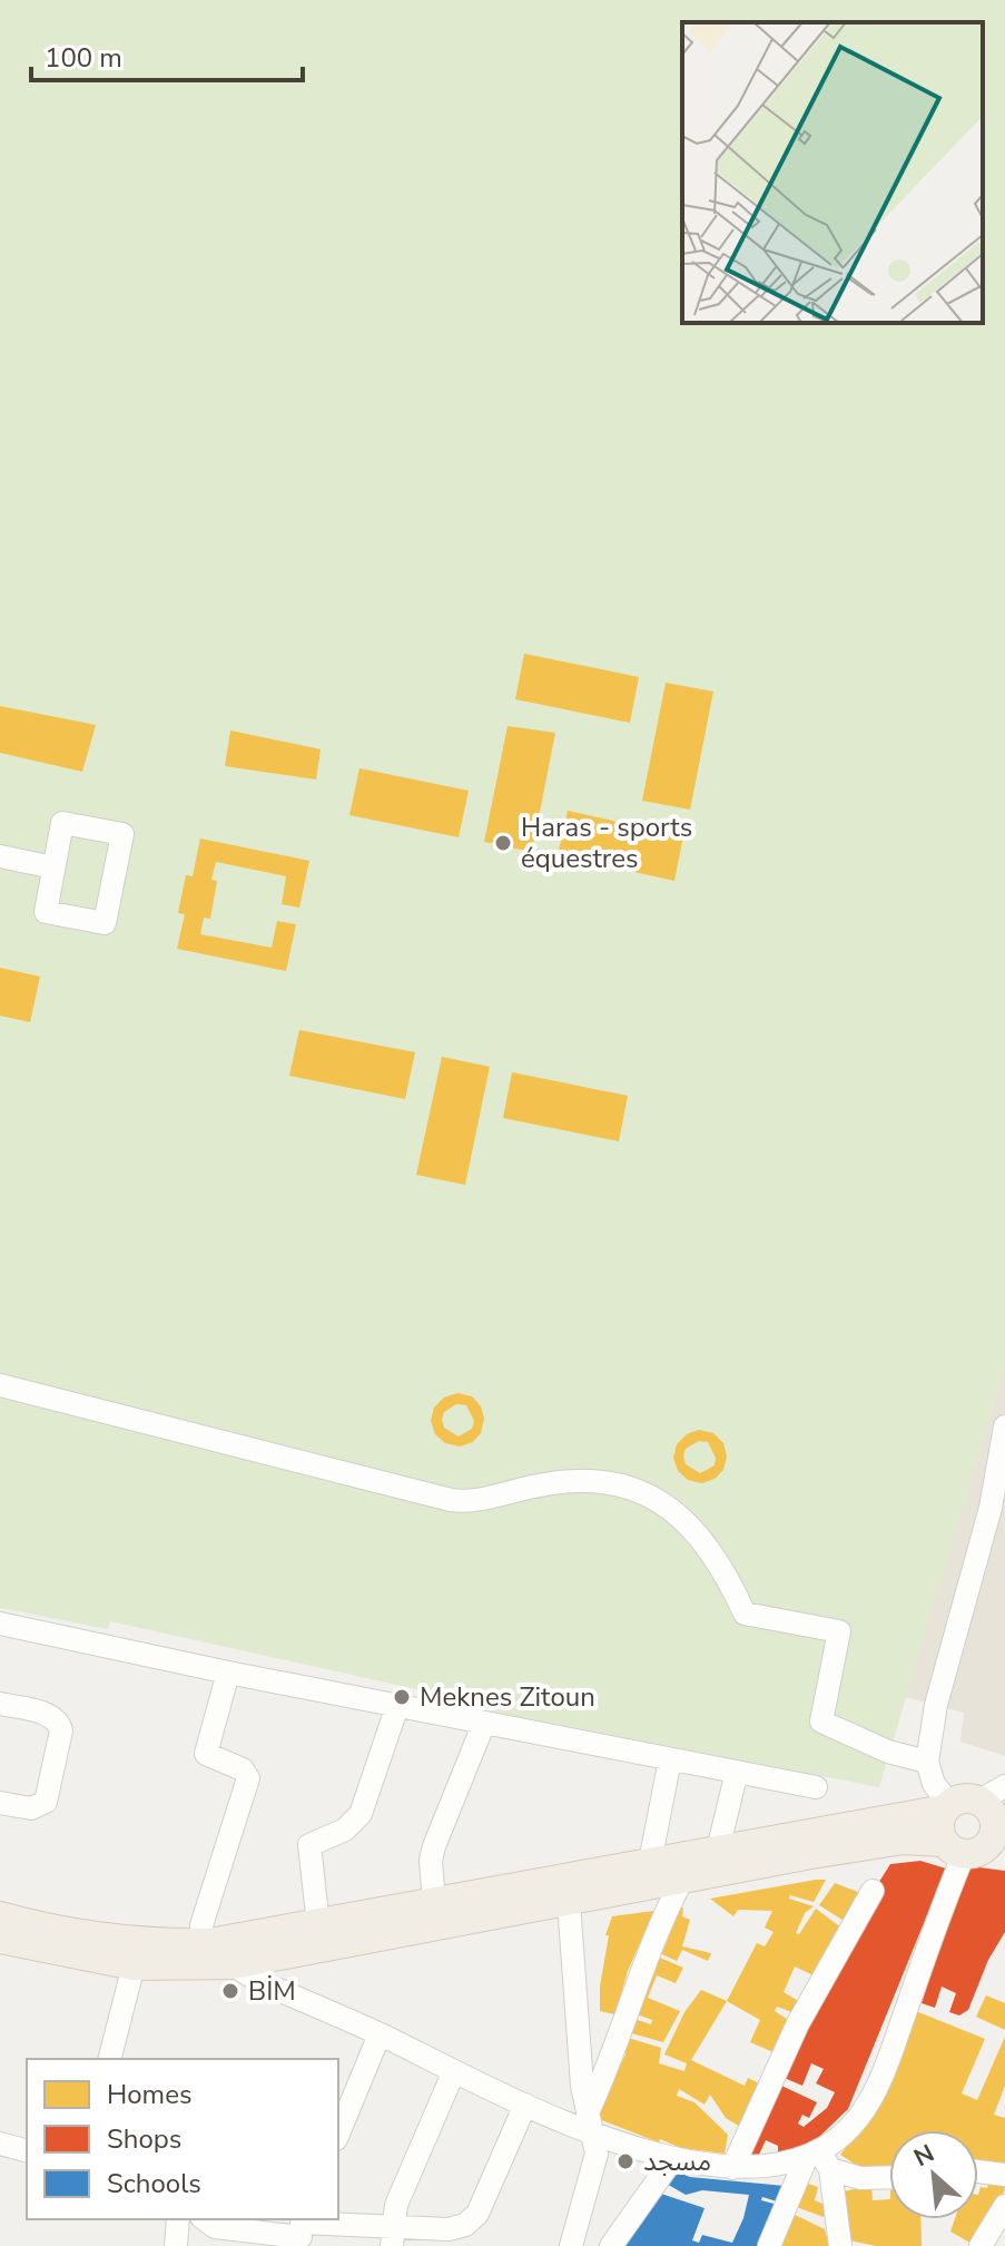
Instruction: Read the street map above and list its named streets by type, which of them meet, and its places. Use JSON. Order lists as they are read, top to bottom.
{
  "places": [
    "Haras - sports équestres",
    "Meknes Zitoun",
    "BİM",
    "مسجد"
  ],
  "legend": ["Homes", "Shops", "Schools"],
  "scale_bar": "100 m",
  "north": "top left"
}
